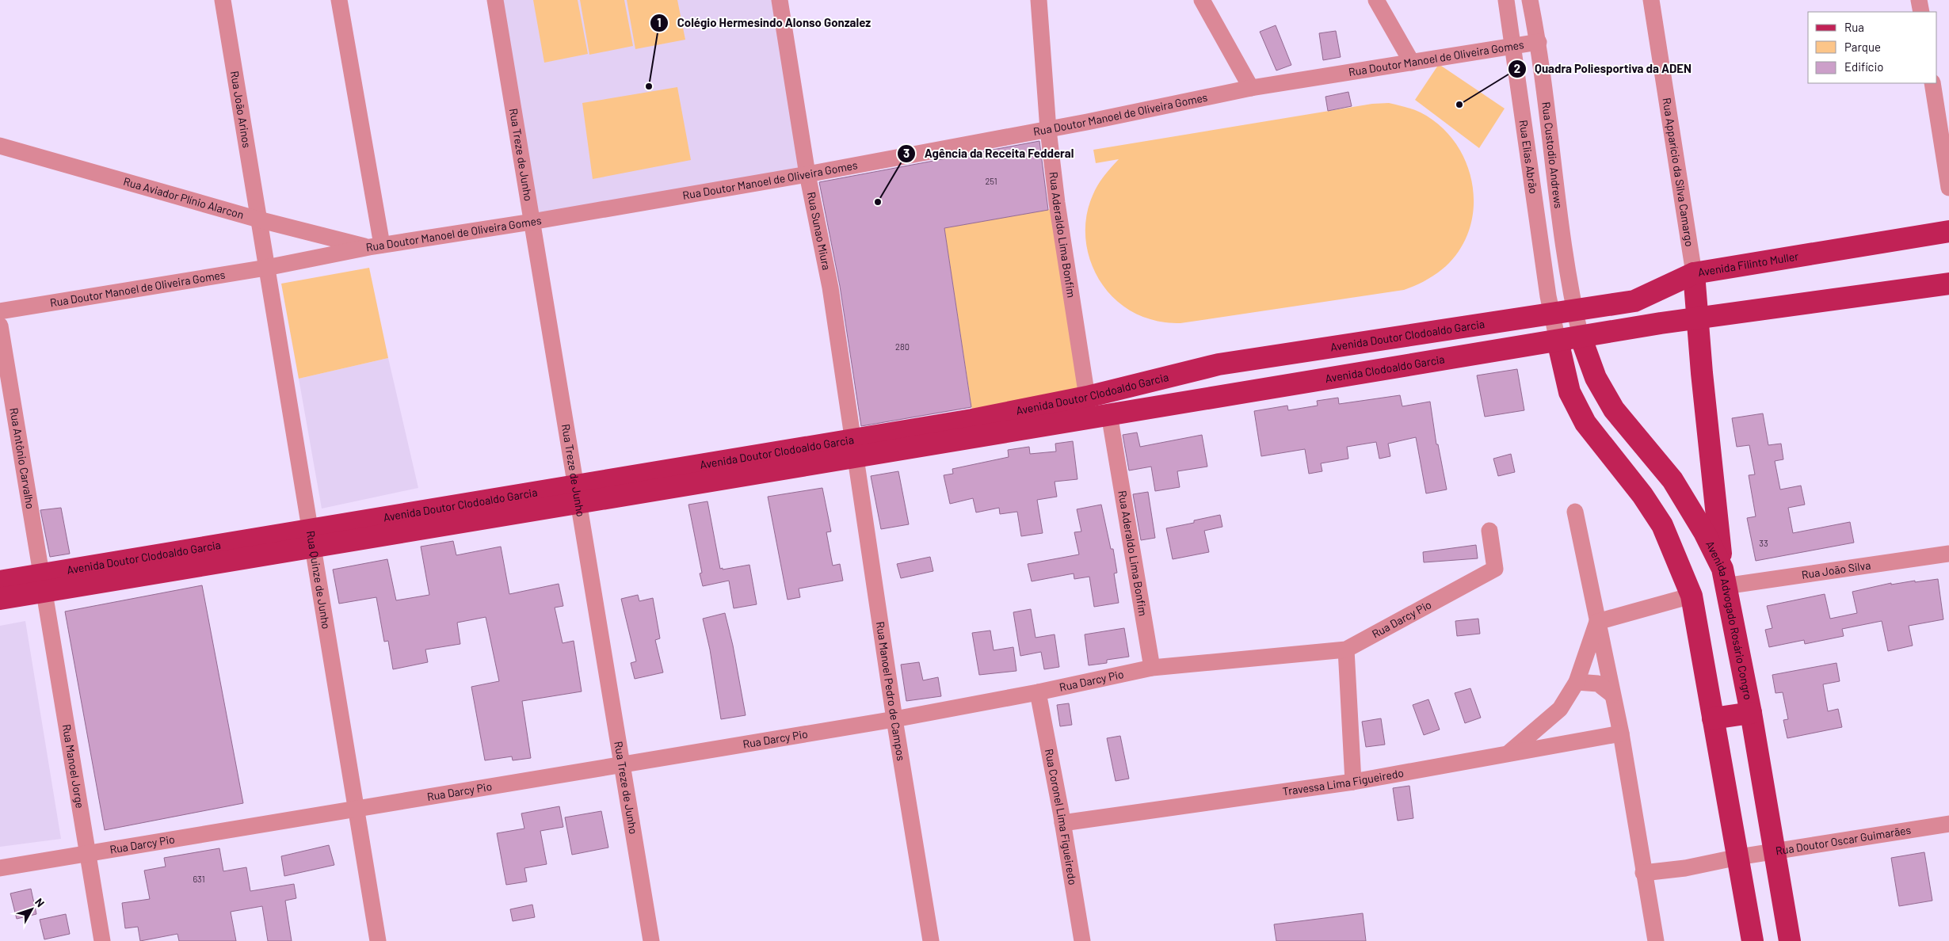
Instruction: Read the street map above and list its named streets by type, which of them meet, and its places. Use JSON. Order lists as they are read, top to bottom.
{
  "streets": {
    "main road": [
      "Avenida Filinto Muller",
      "Avenida Doutor Clodoaldo Garcia",
      "Avenida Clodoaldo Garcia",
      "Avenida Advogado Rosário Congro"
    ],
    "street": [
      "Rua Doutor Manoel de Oliveira Gomes",
      "Rua João Arinos",
      "Rua Treze de Junho",
      "Rua Custodio Andrews",
      "Rua Elias Abrão",
      "Rua Apparício da Silva Camargo",
      "Rua Aviador Plínio Alarcon",
      "Rua Sunao Miura",
      "Rua Aderaldo Lima Bonfim",
      "Rua Antônio Carvalho",
      "Rua João Silva",
      "Rua Quinze de Junho",
      "Rua Darcy Pio",
      "Rua Manoel Pedro de Campos",
      "Rua Manoel Jorge",
      "Travessa Lima Figueiredo",
      "Rua Coronel Lima Figueiredo",
      "Rua Doutor Oscar Guimarães"
    ]
  },
  "crossings": [
    ["Rua Doutor Manoel de Oliveira Gomes", "Rua Treze de Junho"],
    ["Rua Doutor Manoel de Oliveira Gomes", "Rua Custodio Andrews"],
    ["Rua Doutor Manoel de Oliveira Gomes", "Rua Elias Abrão"],
    ["Rua Doutor Manoel de Oliveira Gomes", "Rua Aviador Plínio Alarcon"],
    ["Rua Doutor Manoel de Oliveira Gomes", "Rua Sunao Miura"],
    ["Rua Doutor Manoel de Oliveira Gomes", "Rua Aderaldo Lima Bonfim"],
    ["Rua Doutor Manoel de Oliveira Gomes", "Rua Quinze de Junho"],
    ["Rua João Arinos", "Rua Aviador Plínio Alarcon"],
    ["Rua João Arinos", "Rua Quinze de Junho"],
    ["Rua Treze de Junho", "Avenida Doutor Clodoaldo Garcia"],
    ["Rua Treze de Junho", "Rua Darcy Pio"],
    ["Rua Custodio Andrews", "Avenida Filinto Muller"],
    ["Rua Custodio Andrews", "Avenida Clodoaldo Garcia"],
    ["Rua Custodio Andrews", "Avenida Advogado Rosário Congro"],
    ["Rua Elias Abrão", "Avenida Filinto Muller"],
    ["Rua Elias Abrão", "Avenida Doutor Clodoaldo Garcia"],
    ["Rua Elias Abrão", "Avenida Clodoaldo Garcia"],
    ["Rua Apparício da Silva Camargo", "Avenida Filinto Muller"],
    ["Rua Aviador Plínio Alarcon", "Rua Quinze de Junho"],
    ["Rua Sunao Miura", "Avenida Doutor Clodoaldo Garcia"],
    ["Rua Sunao Miura", "Rua Manoel Pedro de Campos"],
    ["Rua Aderaldo Lima Bonfim", "Avenida Doutor Clodoaldo Garcia"],
    ["Rua Aderaldo Lima Bonfim", "Avenida Clodoaldo Garcia"],
    ["Rua Aderaldo Lima Bonfim", "Rua Darcy Pio"],
    ["Avenida Filinto Muller", "Avenida Doutor Clodoaldo Garcia"],
    ["Avenida Doutor Clodoaldo Garcia", "Avenida Clodoaldo Garcia"],
    ["Avenida Doutor Clodoaldo Garcia", "Rua Antônio Carvalho"],
    ["Avenida Doutor Clodoaldo Garcia", "Rua Quinze de Junho"],
    ["Avenida Doutor Clodoaldo Garcia", "Rua Manoel Pedro de Campos"],
    ["Avenida Doutor Clodoaldo Garcia", "Rua Manoel Jorge"],
    ["Avenida Clodoaldo Garcia", "Avenida Advogado Rosário Congro"],
    ["Rua Antônio Carvalho", "Rua Manoel Jorge"],
    ["Rua João Silva", "Avenida Advogado Rosário Congro"],
    ["Rua Quinze de Junho", "Rua Darcy Pio"],
    ["Rua Darcy Pio", "Rua Manoel Pedro de Campos"],
    ["Rua Darcy Pio", "Rua Manoel Jorge"],
    ["Rua Darcy Pio", "Rua Coronel Lima Figueiredo"],
    ["Avenida Advogado Rosário Congro", "Rua Doutor Oscar Guimarães"],
    ["Travessa Lima Figueiredo", "Rua Coronel Lima Figueiredo"]
  ],
  "places": ["Colégio Hermesindo Alonso Gonzalez", "Quadra Poliesportiva da ADEN", "Agência da Receita Fedderal"],
  "house_numbers": [
    "251",
    "280",
    "33",
    "631"
  ],
  "legend": ["Rua", "Parque", "Edifício"],
  "north": "top right"
}
